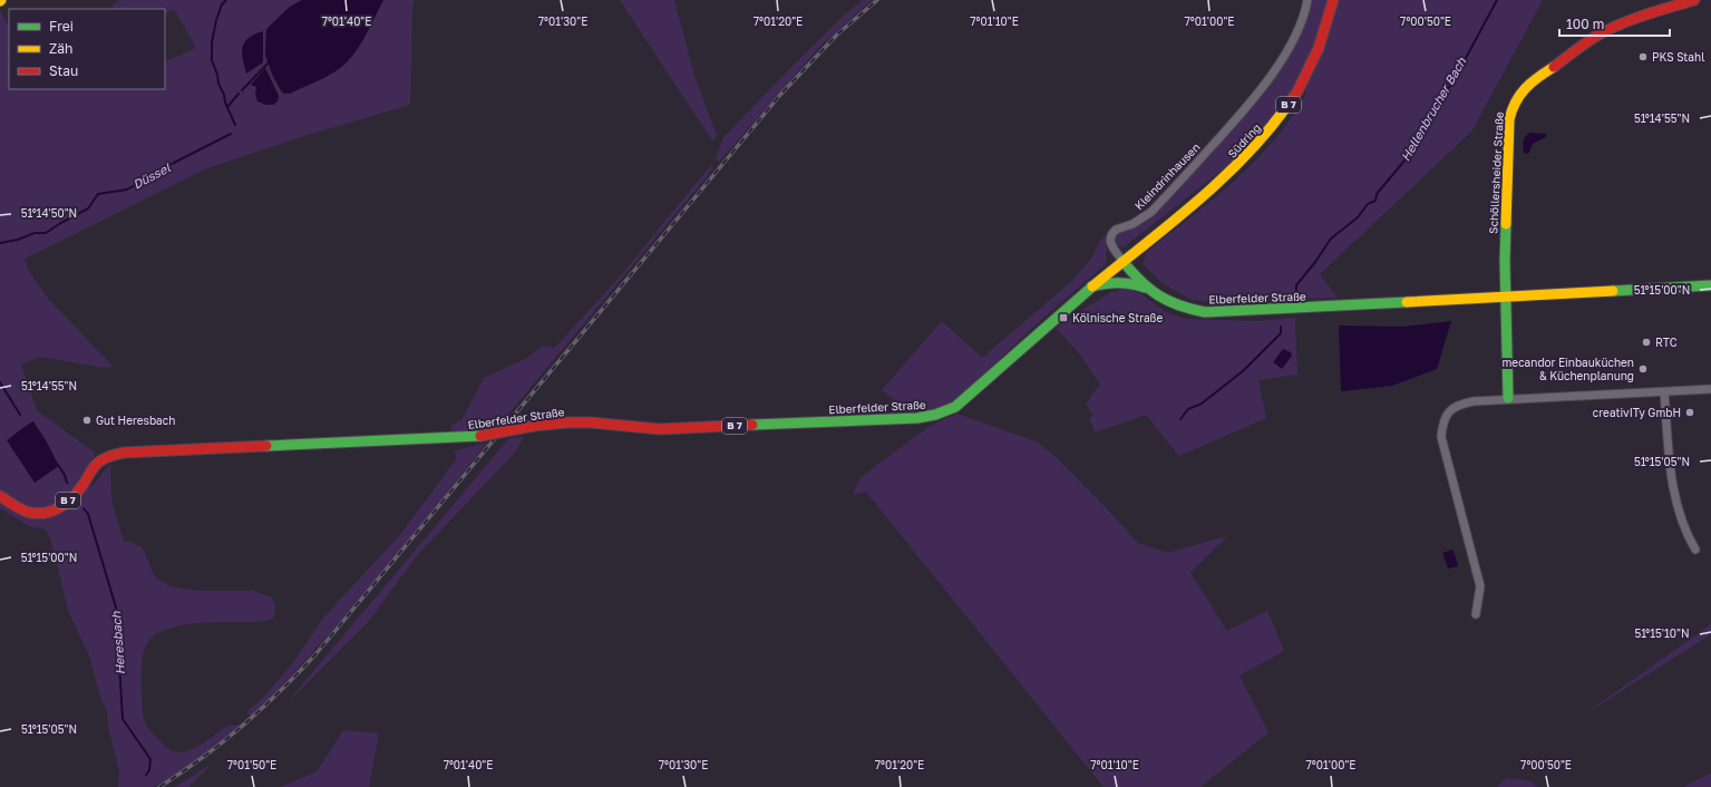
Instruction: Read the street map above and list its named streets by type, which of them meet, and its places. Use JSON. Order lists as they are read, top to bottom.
{
  "streets": {
    "main road": [
      "B 7",
      "Südring",
      "Schöllersheider Straße",
      "Elberfelder Straße"
    ],
    "street": ["Kleindrinhausen"]
  },
  "crossings": [
    ["Südring", "Kleindrinhausen"],
    ["Südring", "Elberfelder Straße"],
    ["Schöllersheider Straße", "Elberfelder Straße"],
    ["Kleindrinhausen", "Elberfelder Straße"]
  ],
  "water": ["Hellenbrucher Bach", "Düssel", "Heresbach"],
  "places": {
    "other": [
      "PKS Stahl",
      "RTC",
      "mecandor Einbauküchen & Küchenplanung",
      "creativITy GmbH",
      "Gut Heresbach"
    ],
    "transit": ["Kölnische Straße"]
  },
  "legend": ["Frei", "Zäh", "Stau"],
  "scale_bar": "100 m",
  "coordinates": [
    "7°01'40\"E",
    "7°01'30\"E",
    "7°01'20\"E",
    "7°01'10\"E",
    "7°01'00\"E",
    "7°00'50\"E",
    "51°14'55\"N",
    "51°14'50\"N",
    "51°15'00\"N",
    "51°15'05\"N",
    "51°15'10\"N",
    "7°01'50\"E"
  ]
}
